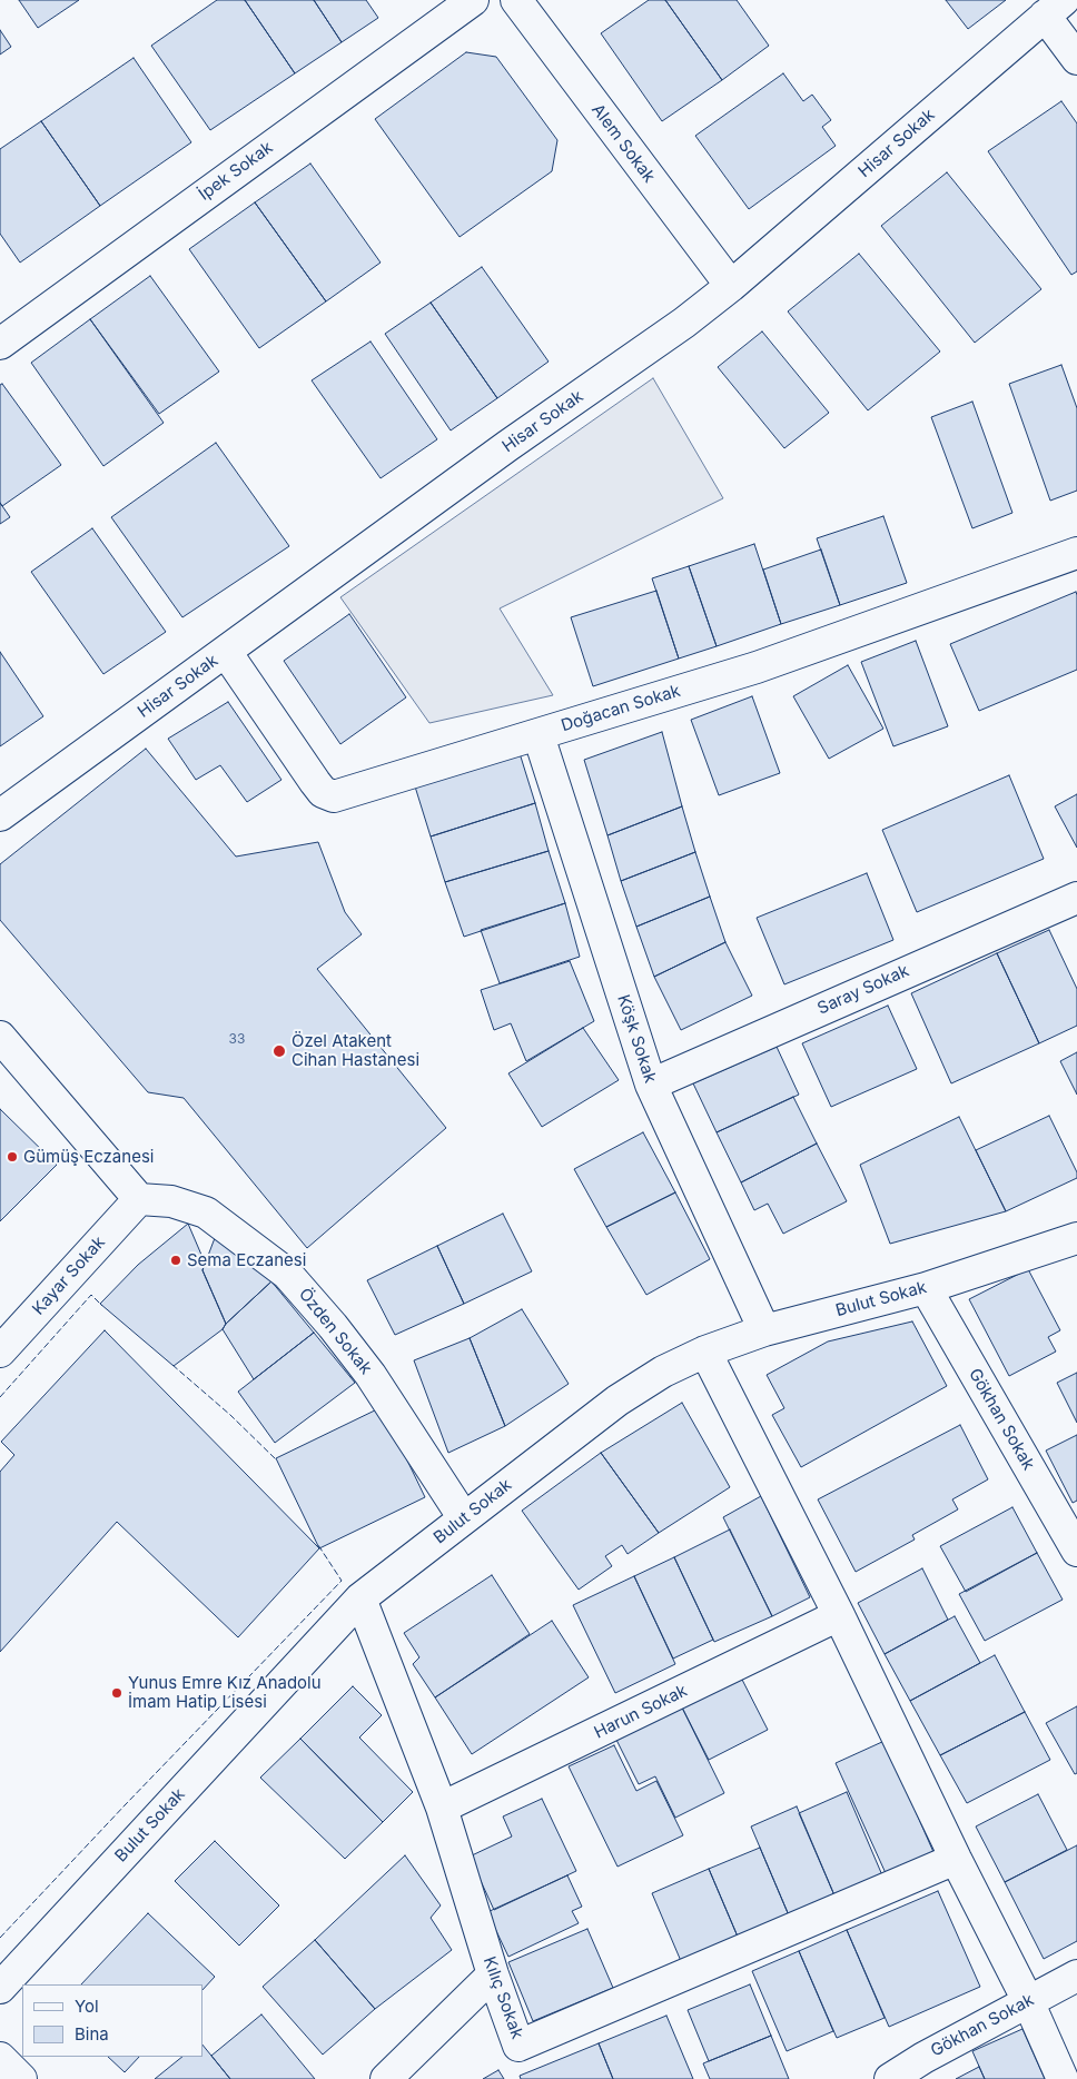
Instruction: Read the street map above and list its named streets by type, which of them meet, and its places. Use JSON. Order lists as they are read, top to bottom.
{
  "streets": {
    "street": [
      "Alem Sokak",
      "Hisar Sokak",
      "İpek Sokak",
      "Doğacan Sokak",
      "Saray Sokak",
      "Köşk Sokak",
      "Kayar Sokak",
      "Bulut Sokak",
      "Özden Sokak",
      "Gökhan Sokak",
      "Harun Sokak",
      "Kılıç Sokak"
    ]
  },
  "crossings": [
    ["Alem Sokak", "Hisar Sokak"],
    ["Hisar Sokak", "Doğacan Sokak"],
    ["Doğacan Sokak", "Köşk Sokak"],
    ["Saray Sokak", "Köşk Sokak"],
    ["Köşk Sokak", "Bulut Sokak"],
    ["Kayar Sokak", "Özden Sokak"],
    ["Bulut Sokak", "Özden Sokak"],
    ["Bulut Sokak", "Gökhan Sokak"],
    ["Bulut Sokak", "Kılıç Sokak"],
    ["Harun Sokak", "Kılıç Sokak"]
  ],
  "places": [
    "Özel Atakent Cihan Hastanesi",
    "Gümüş Eczanesi",
    "Sema Eczanesi",
    "Yunus Emre Kız Anadolu İmam Hatip Lisesi"
  ],
  "house_numbers": ["33"],
  "legend": ["Yol", "Bina"]
}
